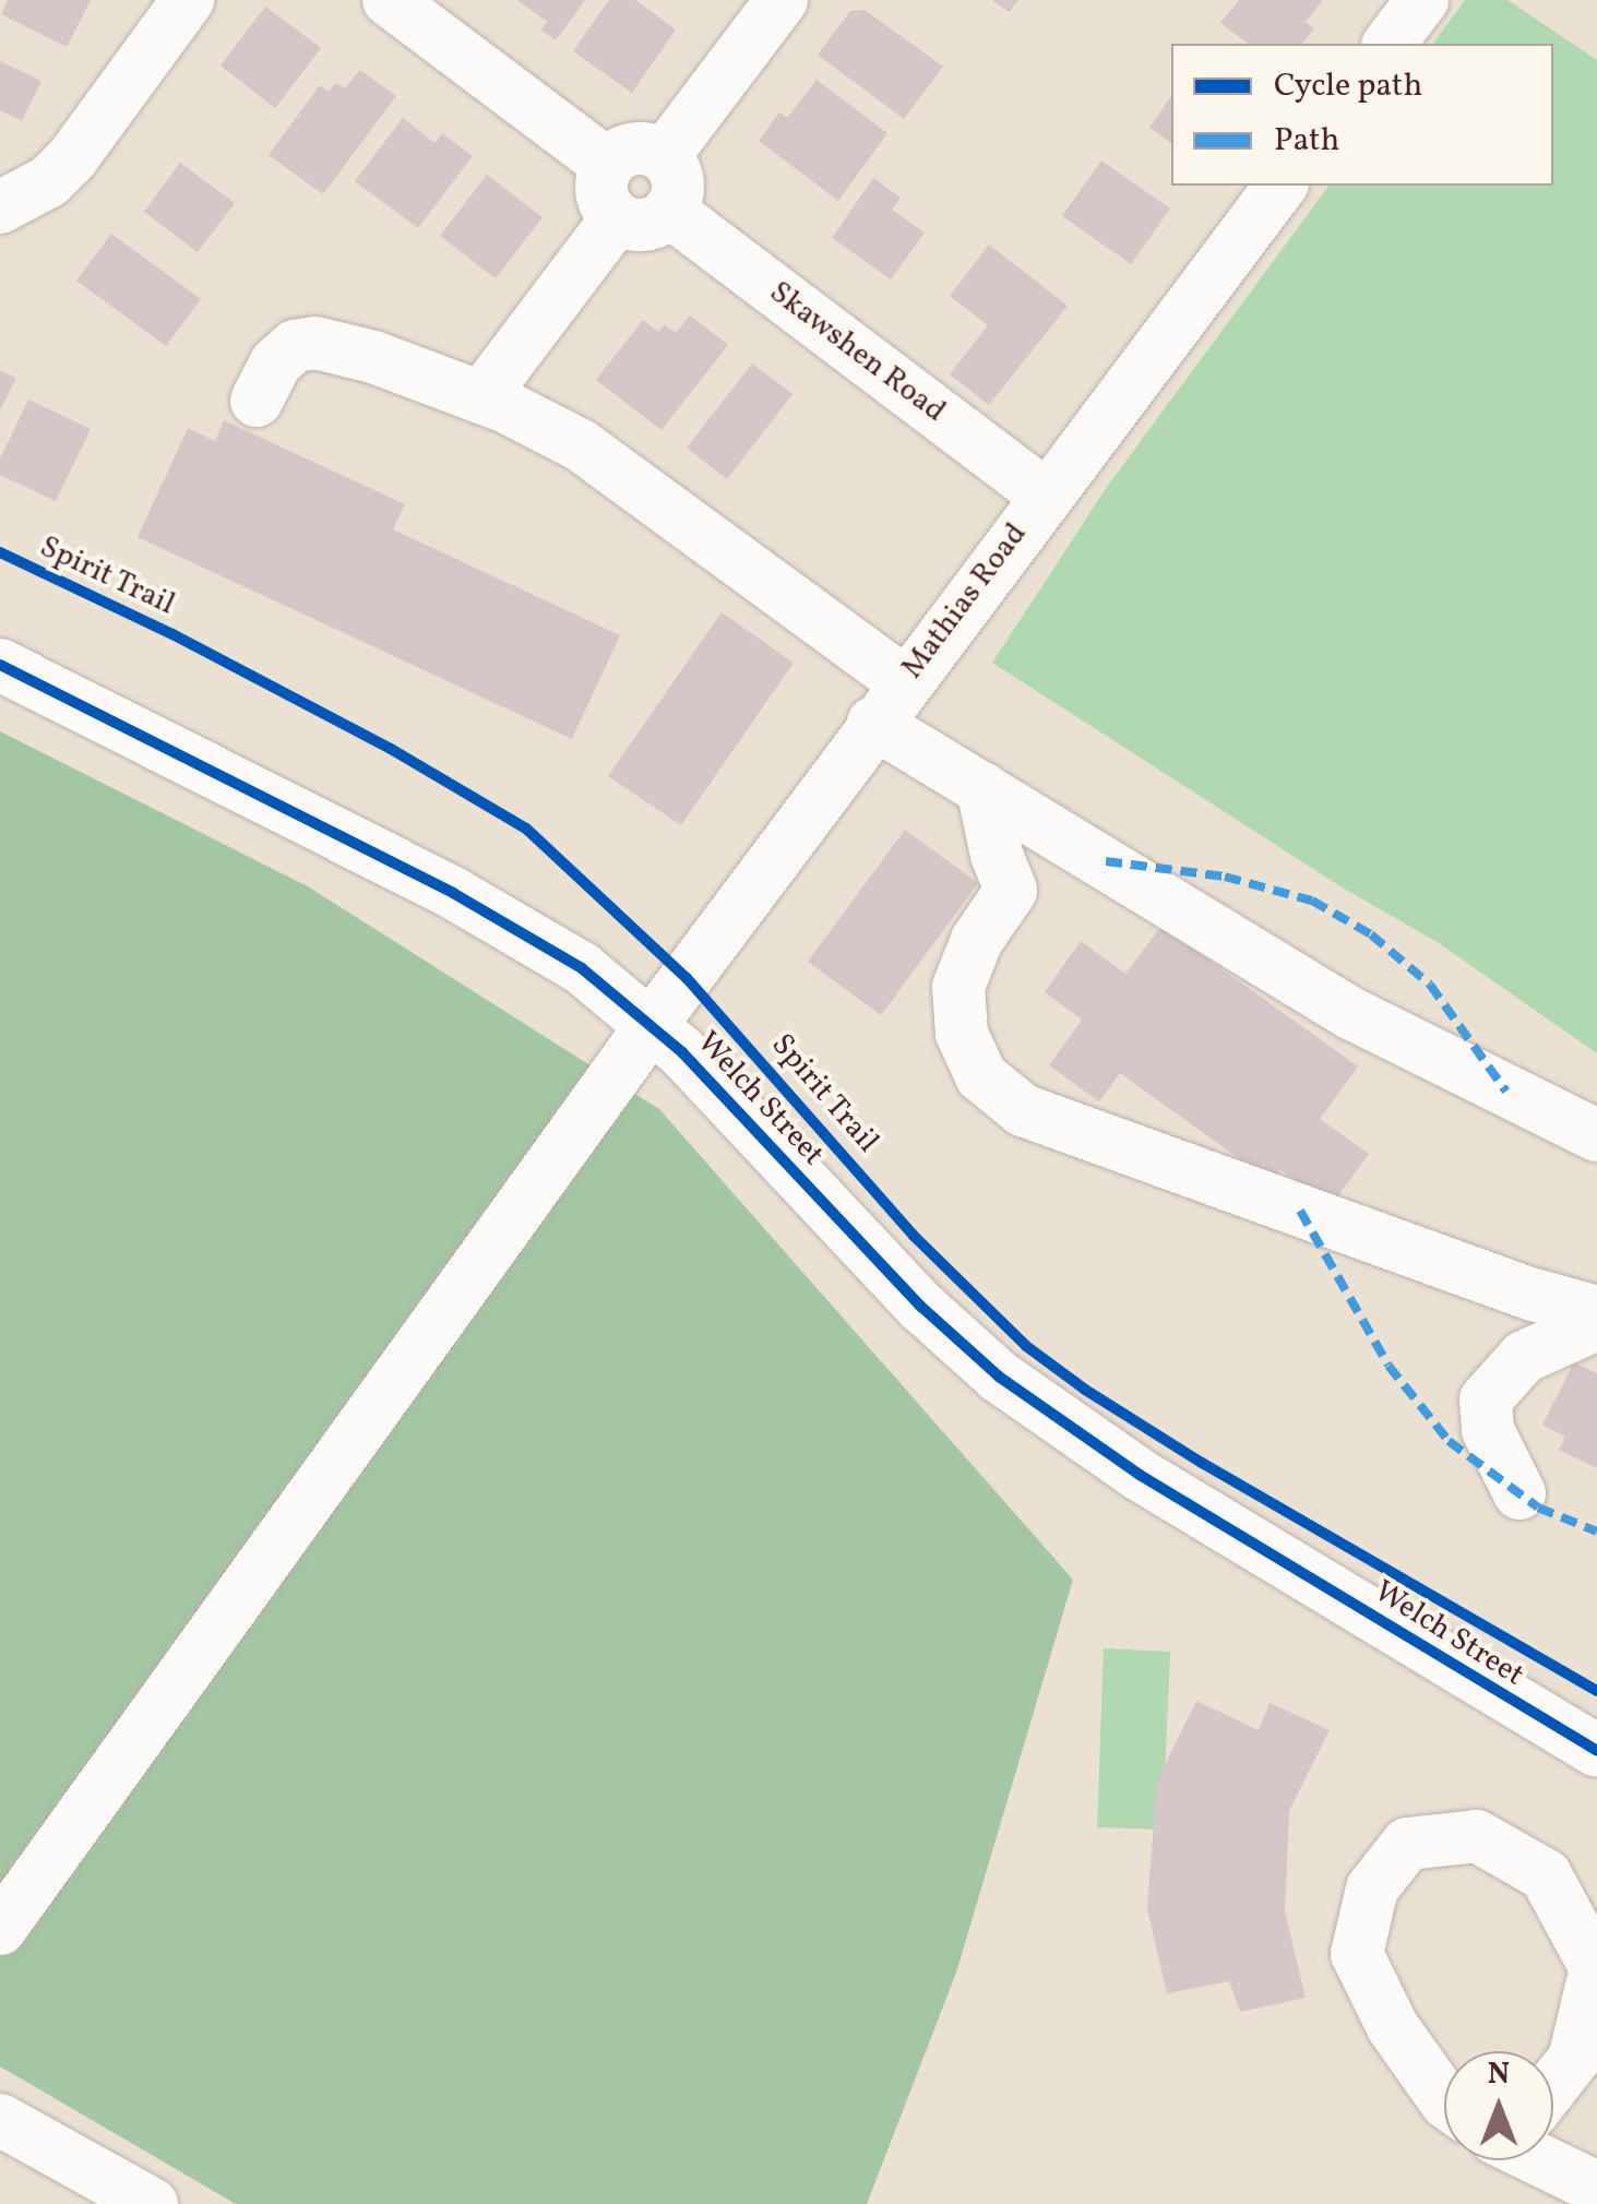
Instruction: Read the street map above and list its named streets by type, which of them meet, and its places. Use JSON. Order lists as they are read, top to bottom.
{
  "streets": {
    "street": ["Skawshen Road", "Mathias Road", "Welch Street"],
    "cycle path": ["Spirit Trail"]
  },
  "crossings": [
    ["Skawshen Road", "Mathias Road"],
    ["Mathias Road", "Welch Street"]
  ],
  "legend": ["Cycle path", "Path"],
  "north": "top"
}
